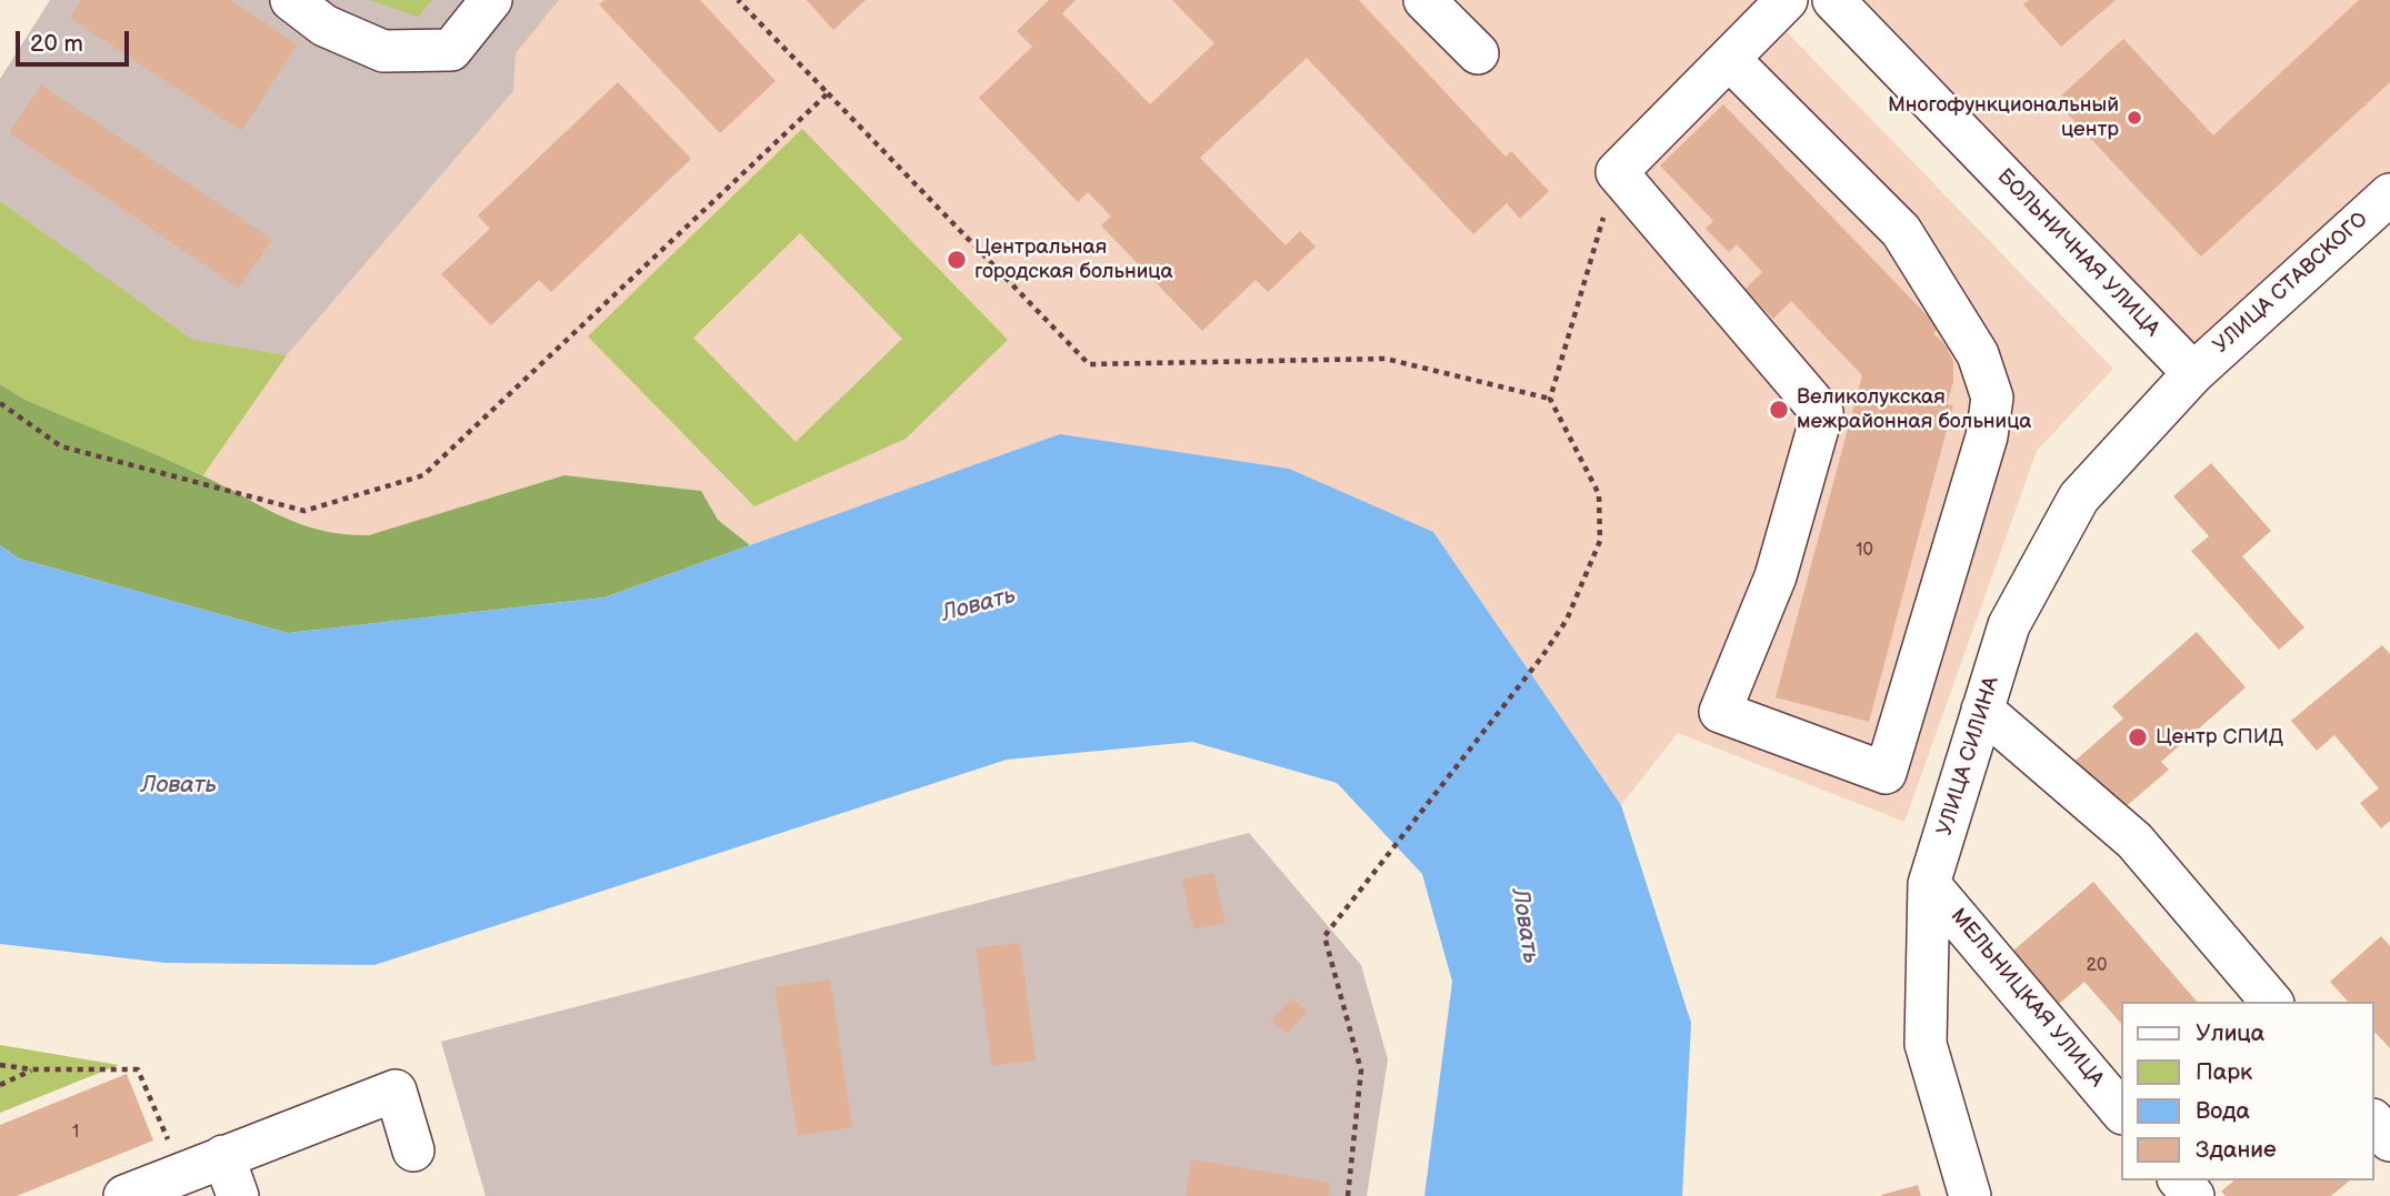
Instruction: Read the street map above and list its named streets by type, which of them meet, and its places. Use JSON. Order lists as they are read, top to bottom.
{
  "streets": {
    "street": [
      "БОЛЬНИЧНАЯ УЛИЦА",
      "УЛИЦА СТАВСКОГО",
      "УЛИЦА СИЛИНА",
      "МЕЛЬНИЦКАЯ УЛИЦА"
    ]
  },
  "crossings": [
    ["БОЛЬНИЧНАЯ УЛИЦА", "УЛИЦА СТАВСКОГО"],
    ["БОЛЬНИЧНАЯ УЛИЦА", "УЛИЦА СИЛИНА"],
    ["УЛИЦА СТАВСКОГО", "УЛИЦА СИЛИНА"],
    ["УЛИЦА СИЛИНА", "МЕЛЬНИЦКАЯ УЛИЦА"]
  ],
  "water": ["Ловать"],
  "places": [
    "Многофункциональный центр",
    "Центральная городская больница",
    "Великолукская межрайонная больница",
    "Центр СПИД"
  ],
  "house_numbers": ["10", "20", "1"],
  "legend": [
    "Улица",
    "Парк",
    "Вода",
    "Здание"
  ],
  "scale_bar": "20 m"
}
